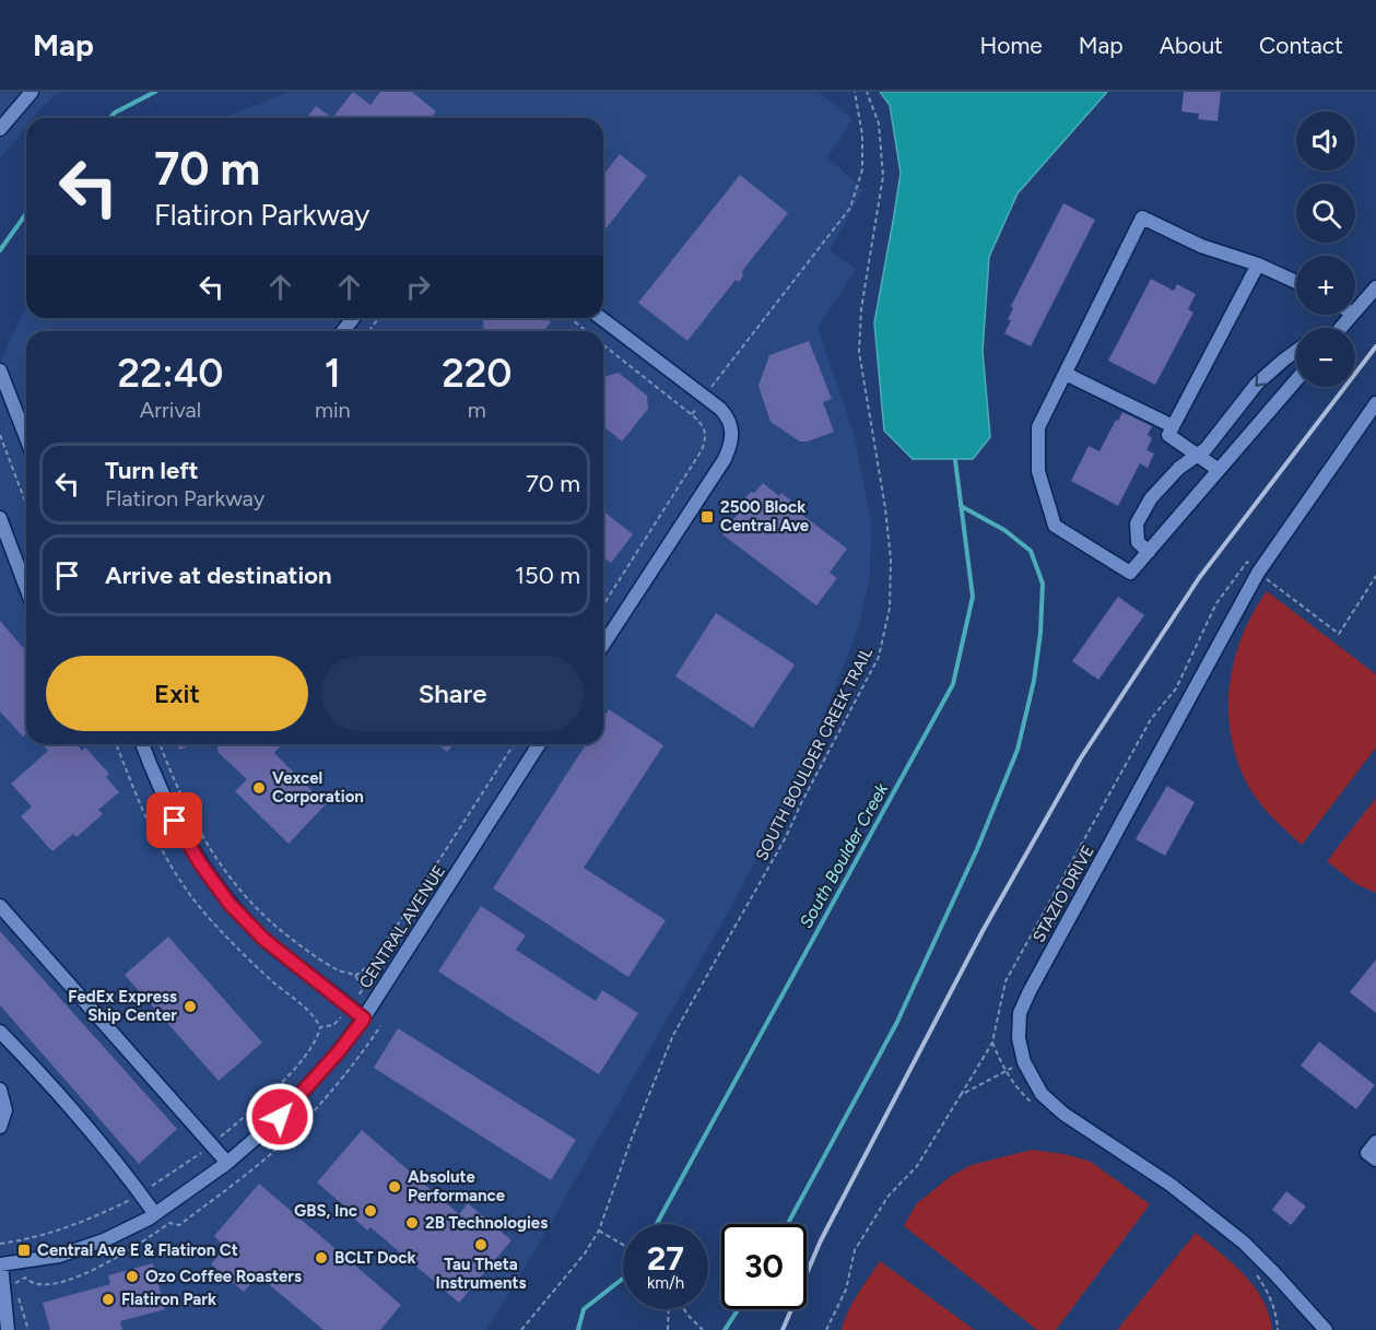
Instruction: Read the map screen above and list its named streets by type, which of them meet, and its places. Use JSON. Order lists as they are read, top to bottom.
{
  "streets": {
    "street": ["STAZIO DRIVE", "CENTRAL AVENUE"],
    "path": ["SOUTH BOULDER CREEK TRAIL"]
  },
  "water": ["South Boulder Creek"],
  "places": {
    "transit": ["2500 Block Central Ave", "Central Ave E & Flatiron Ct"],
    "other": [
      "Vexcel Corporation",
      "FedEx Express Ship Center",
      "Absolute Performance",
      "GBS, Inc",
      "2B Technologies",
      "Tau Theta Instruments",
      "BCLT Dock",
      "Ozo Coffee Roasters",
      "Flatiron Park"
    ]
  },
  "page": {
    "header": "Map",
    "nav": [
      "Home",
      "Map",
      "About",
      "Contact"
    ],
    "map_buttons": ["+", "−"],
    "turn": ["70 m", "Flatiron Parkway"],
    "eta": [
      "22:40",
      "Arrival",
      "1",
      "min",
      "220",
      "m"
    ],
    "list": [
      {
        "name": "Turn left",
        "note": "Flatiron Parkway",
        "value": "70 m"
      },
      {
        "name": "Arrive at destination",
        "value": "150 m"
      }
    ],
    "buttons": ["Exit", "Share"],
    "speed": "27 km/h",
    "limit": "30"
  }
}
